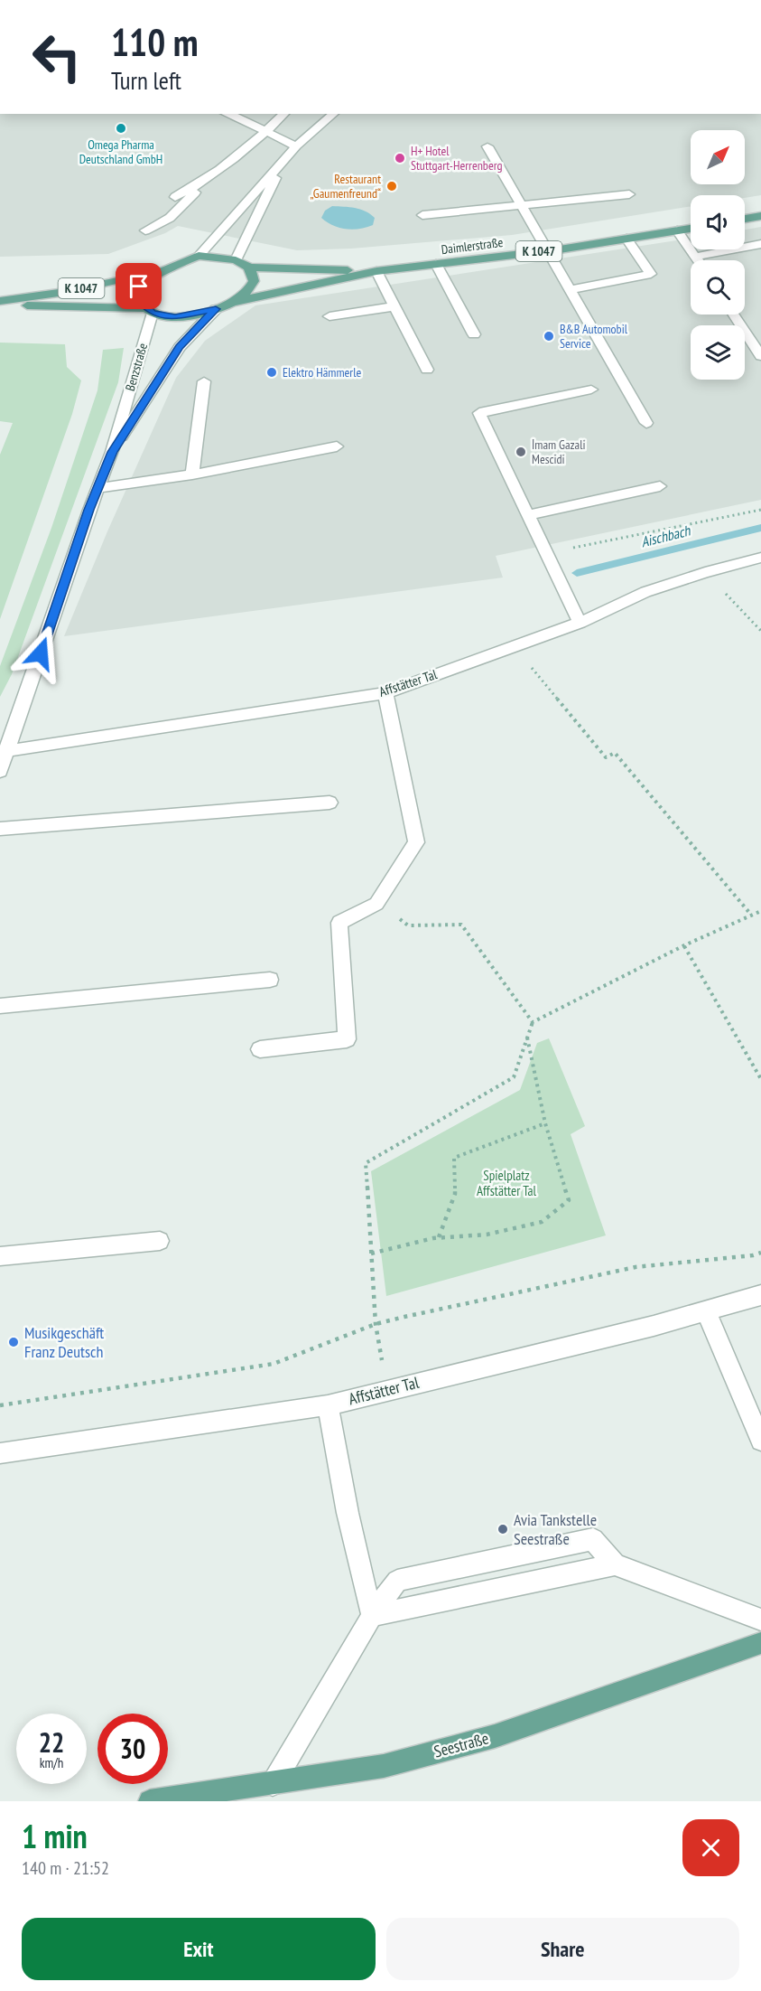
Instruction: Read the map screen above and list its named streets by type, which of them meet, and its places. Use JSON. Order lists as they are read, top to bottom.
{
  "streets": {
    "main road": ["Daimlerstraße", "K 1047", "Seestraße"],
    "street": ["Benzstraße", "Affstätter Tal"]
  },
  "crossings": [
    ["K 1047", "Benzstraße"],
    ["Benzstraße", "Affstätter Tal"]
  ],
  "water": ["Aischbach"],
  "parks": ["Spielplatz Affstätter Tal"],
  "places": [
    "Omega Pharma Deutschland GmbH",
    "H+ Hotel Stuttgart-Herrenberg",
    "Restaurant „Gaumenfreund“",
    "B&B Automobil Service",
    "Elektro Hämmerle",
    "İmam Gazali Mescidi",
    "Musikgeschäft Franz Deutsch",
    "Avia Tankstelle Seestraße"
  ],
  "north": "top right",
  "page": {
    "turn": ["110 m", "Turn left"],
    "speed": "22 km/h",
    "limit": "30",
    "heading": ["1 min", "140 m · 21:52"],
    "buttons": ["Exit", "Share"]
  }
}
